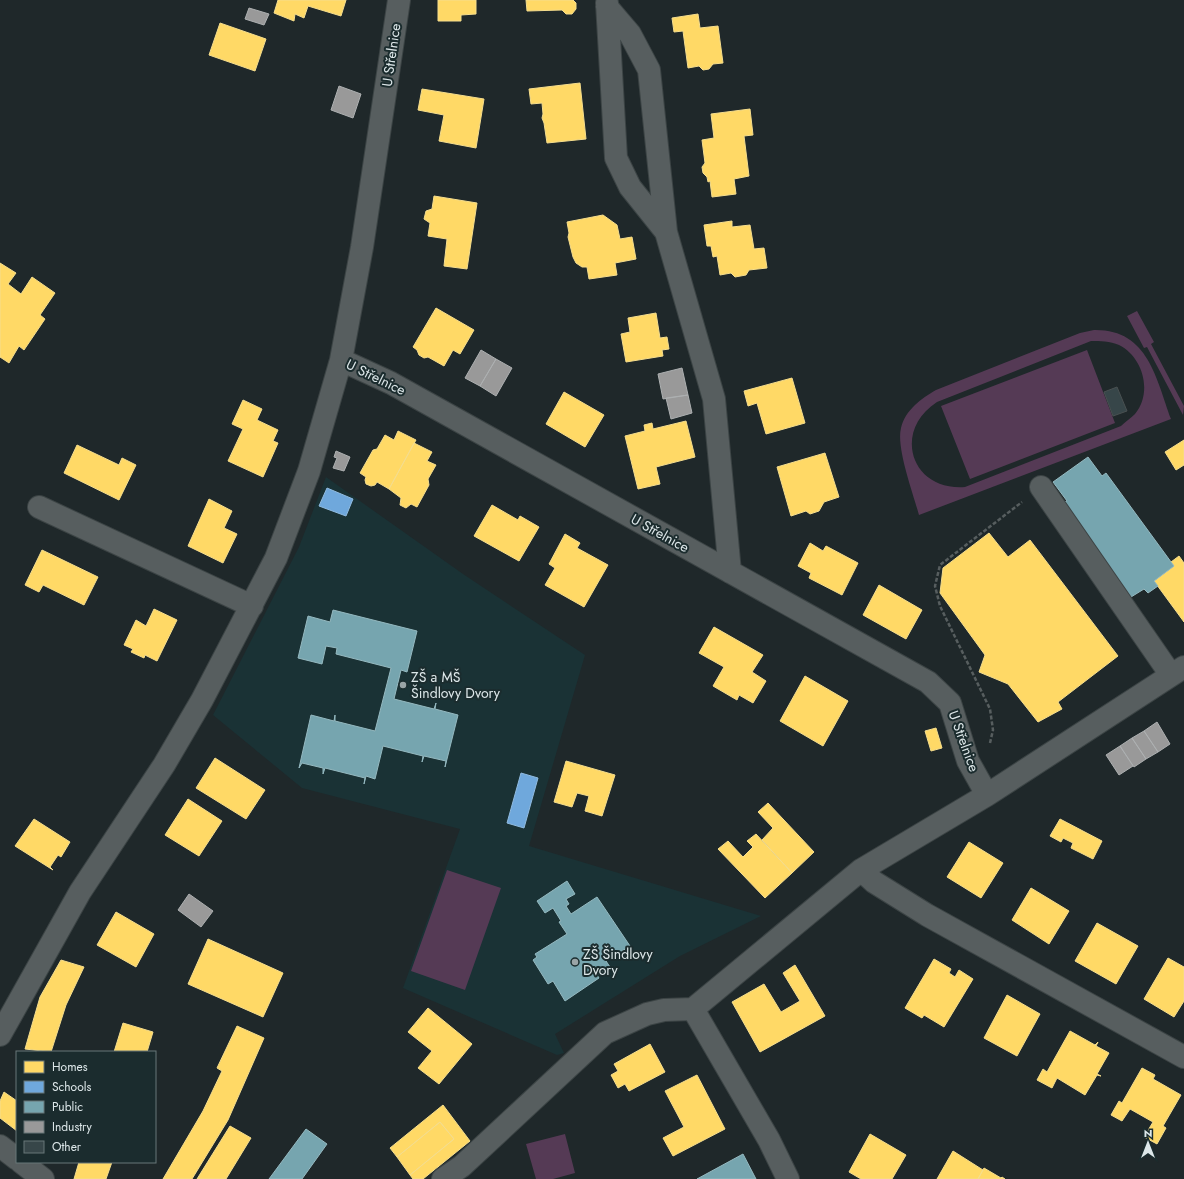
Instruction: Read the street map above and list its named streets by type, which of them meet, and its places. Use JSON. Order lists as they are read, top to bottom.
{
  "streets": {
    "street": ["U Střelnice"]
  },
  "places": ["ZŠ a MŠ Šindlovy Dvory", "ZŠ Šindlovy Dvory"],
  "legend": [
    "Homes",
    "Schools",
    "Public",
    "Industry",
    "Other"
  ],
  "north": "top"
}
